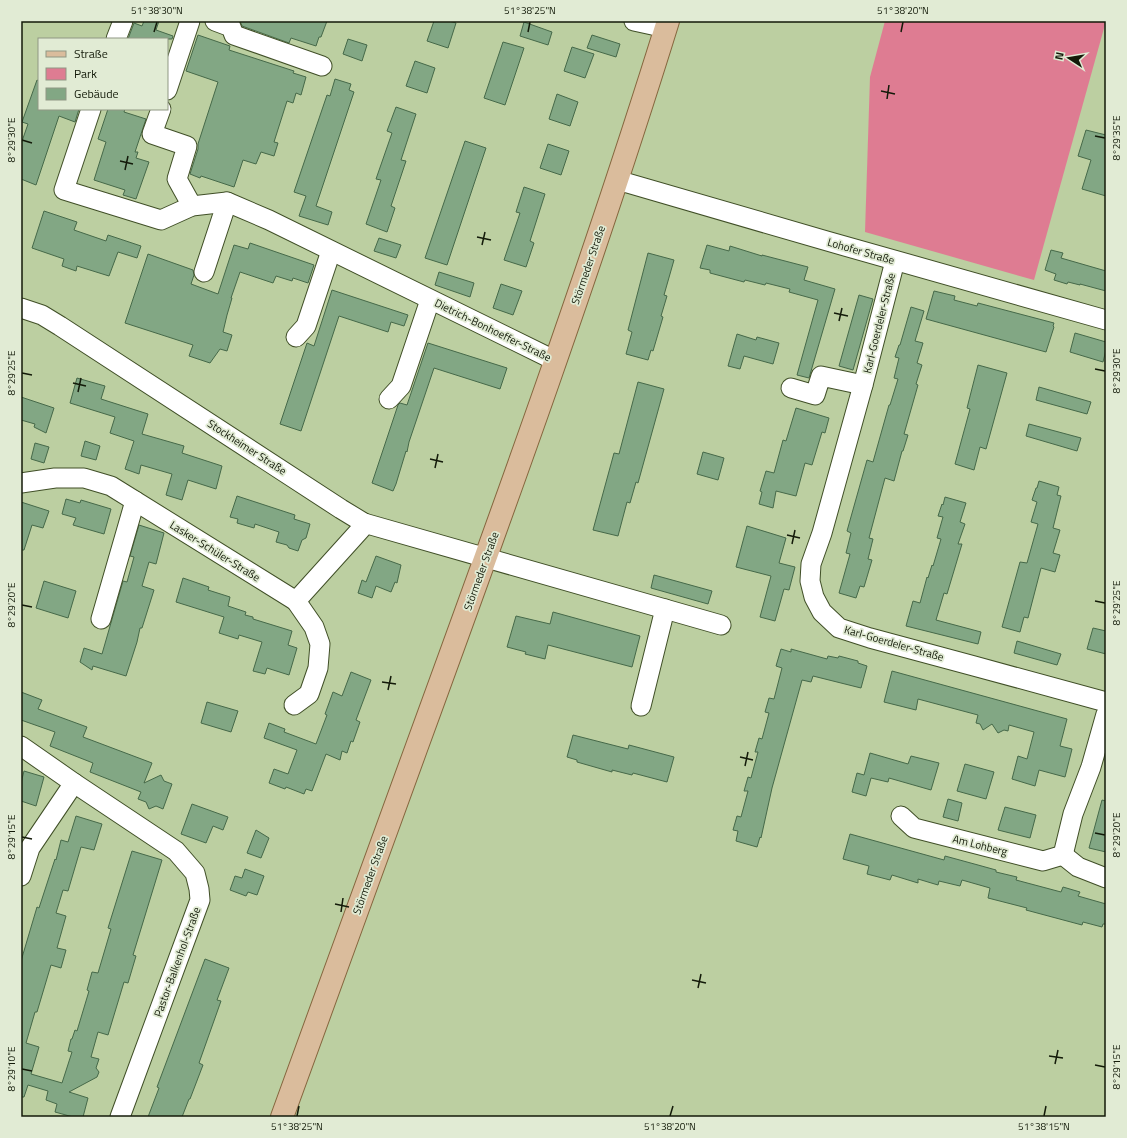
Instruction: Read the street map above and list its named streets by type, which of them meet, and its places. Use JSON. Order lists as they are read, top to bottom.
{
  "streets": {
    "main road": ["Störmeder Straße"],
    "street": [
      "Lohofer Straße",
      "Karl-Goerdeler-Straße",
      "Dietrich-Bonhoeffer-Straße",
      "Stockheimer Straße",
      "Lasker-Schüler-Straße",
      "Am Lohberg",
      "Pastor-Balkenhol-Straße"
    ]
  },
  "crossings": [
    ["Lohofer Straße", "Störmeder Straße"],
    ["Lohofer Straße", "Karl-Goerdeler-Straße"],
    ["Störmeder Straße", "Dietrich-Bonhoeffer-Straße"],
    ["Störmeder Straße", "Stockheimer Straße"]
  ],
  "legend": ["Straße", "Park", "Gebäude"],
  "north": "left",
  "coordinates": [
    "51°38'30\"N",
    "51°38'25\"N",
    "51°38'20\"N",
    "8°29'35\"E",
    "8°29'30\"E",
    "8°29'25\"E",
    "8°29'20\"E",
    "8°29'15\"E",
    "8°29'10\"E",
    "51°38'15\"N"
  ]
}
